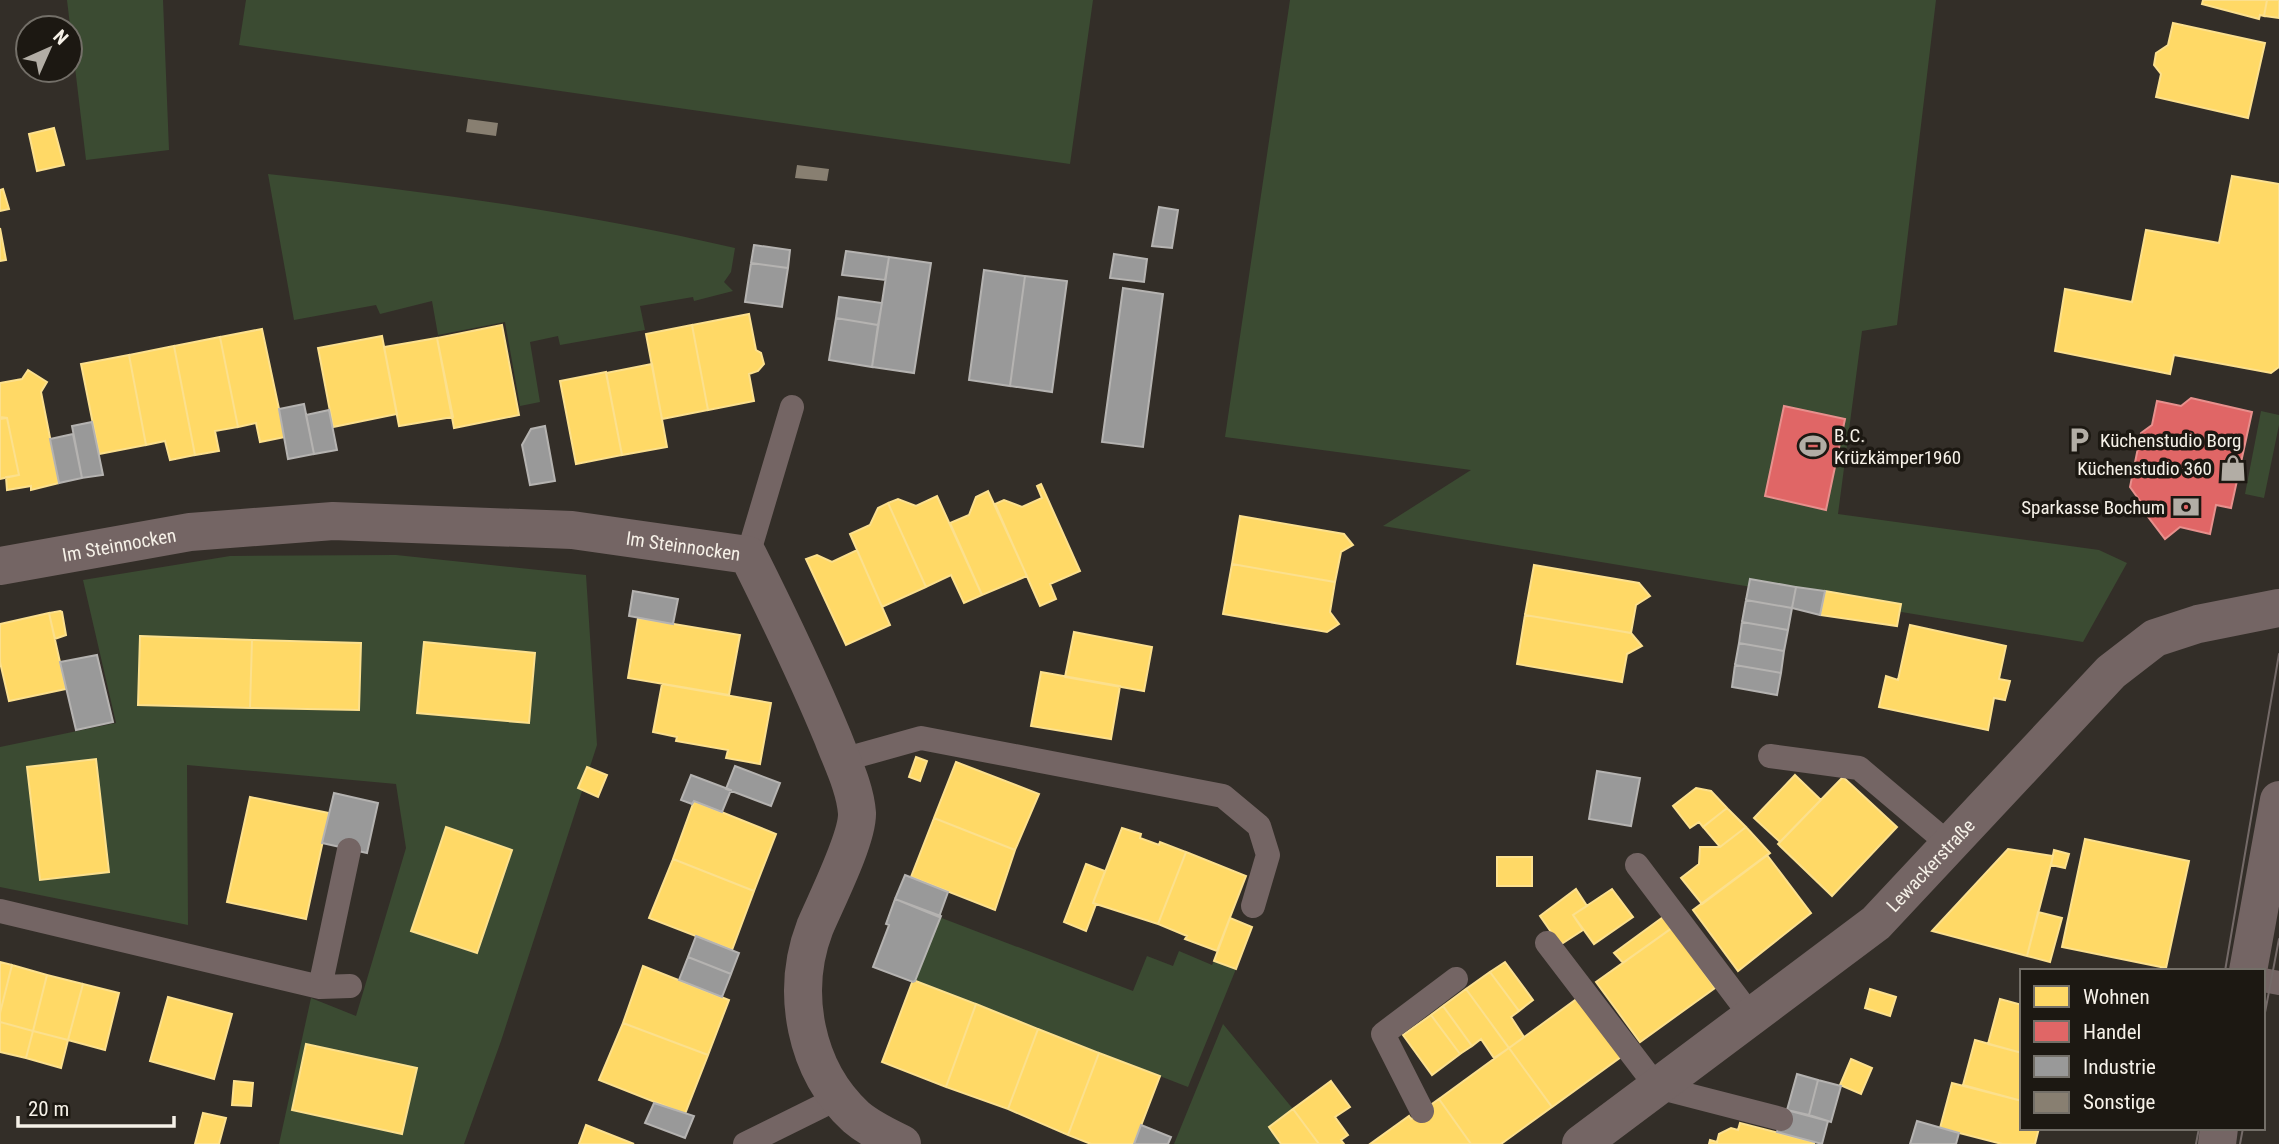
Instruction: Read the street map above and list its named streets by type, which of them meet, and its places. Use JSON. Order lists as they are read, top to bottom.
{
  "streets": {
    "street": ["Im Steinnocken", "Lewackerstraße"]
  },
  "places": {
    "parking": ["Küchenstudio Borg"],
    "sports": ["B.C. Krüzkämper1960"],
    "shop": ["Küchenstudio 360"],
    "bank": ["Sparkasse Bochum"]
  },
  "legend": [
    "Wohnen",
    "Handel",
    "Industrie",
    "Sonstige"
  ],
  "scale_bar": "20 m",
  "north": "top right"
}
